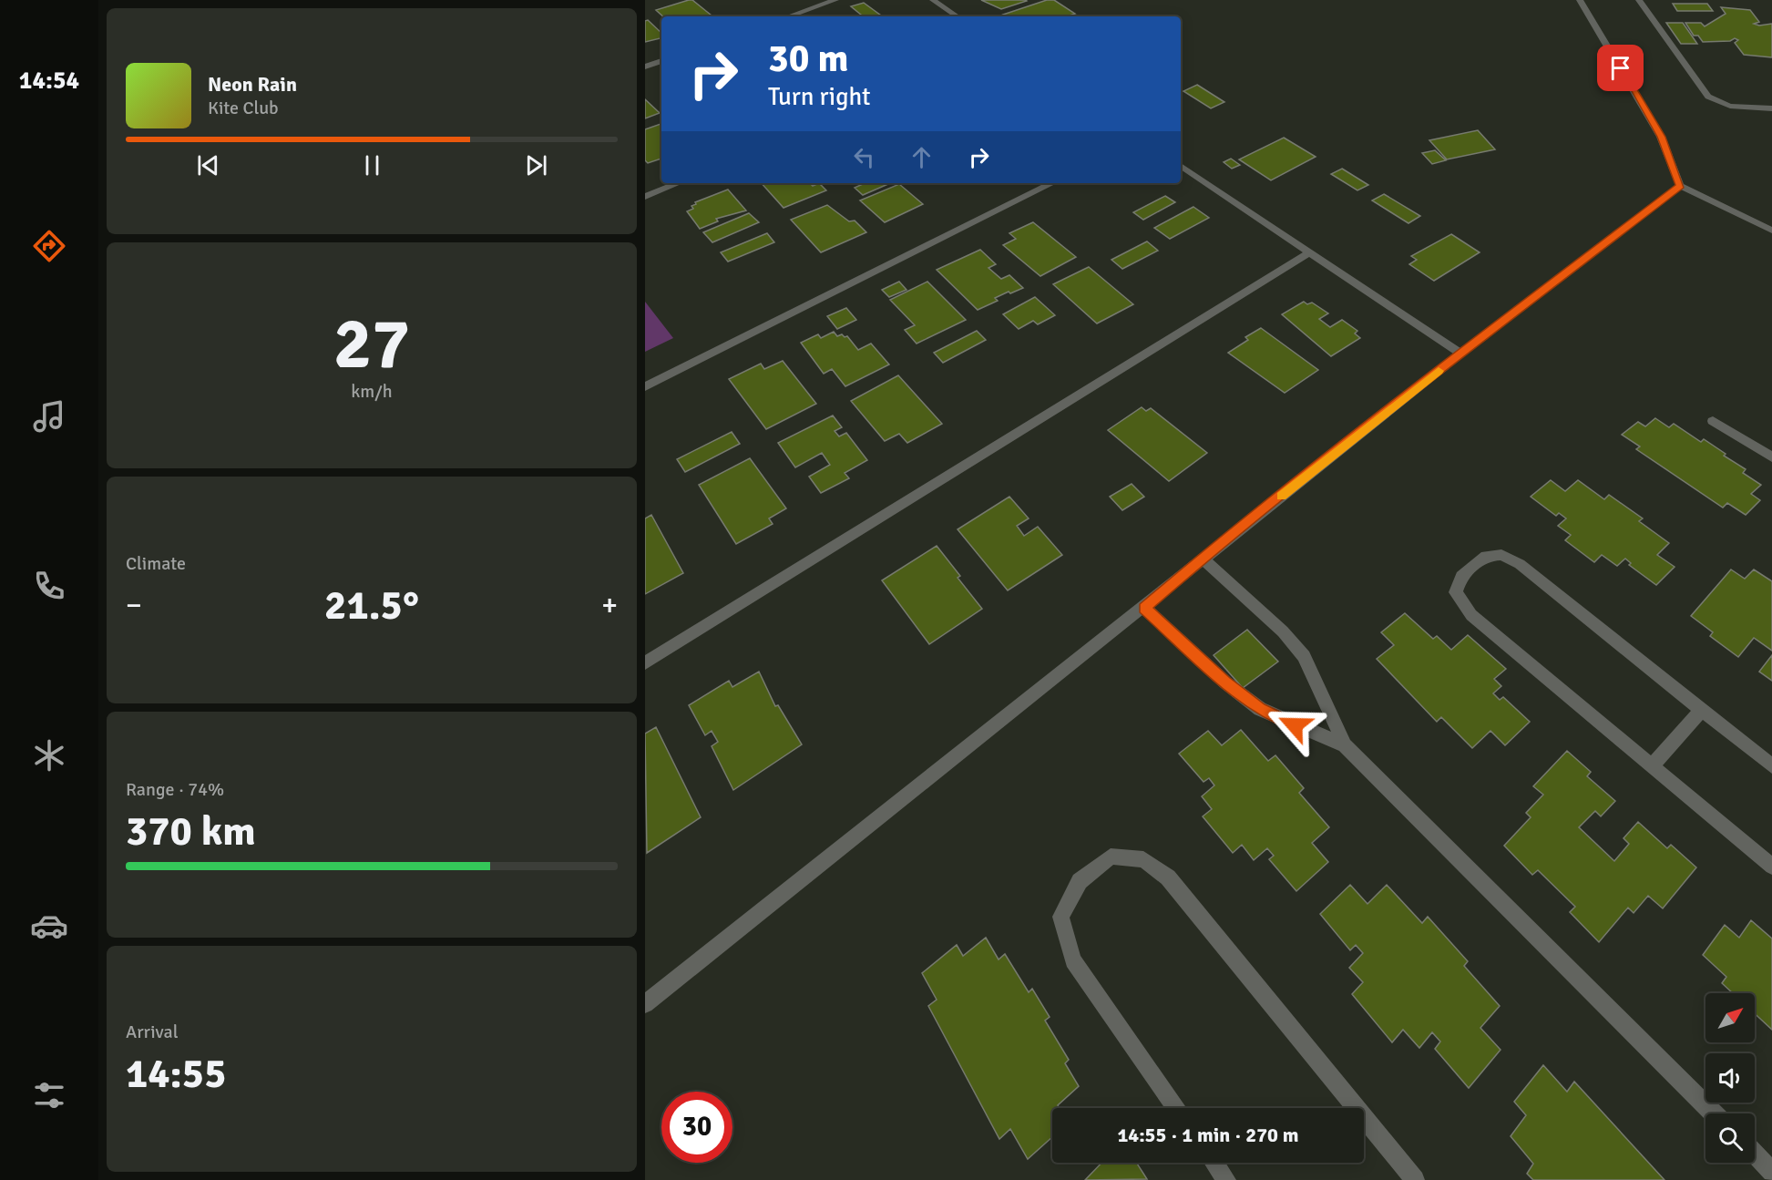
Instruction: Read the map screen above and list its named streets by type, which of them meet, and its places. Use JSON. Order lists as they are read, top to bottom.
{
  "north": "top right",
  "page": {
    "tabs": "14:54",
    "turn": ["30 m", "Turn right"],
    "song": ["Neon Rain", "Kite Club"],
    "tile": [
      ["27", "km/h"],
      "Climate",
      ["Range · 74%", "370 km"],
      ["Arrival", "14:55"]
    ],
    "heat": ["−", "21.5°", "+"],
    "limit": "30",
    "trip": "14:55 · 1 min · 270 m"
  }
}
